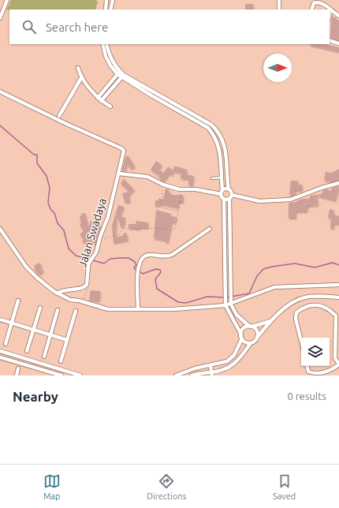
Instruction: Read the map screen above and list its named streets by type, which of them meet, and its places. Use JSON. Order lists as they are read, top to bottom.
{
  "streets": {
    "street": ["Jalan Swadaya"]
  },
  "north": "right",
  "page": {
    "search": "Search here",
    "heading": ["Nearby", "0 results"],
    "nav": ["Map", "Directions", "Saved"]
  }
}
